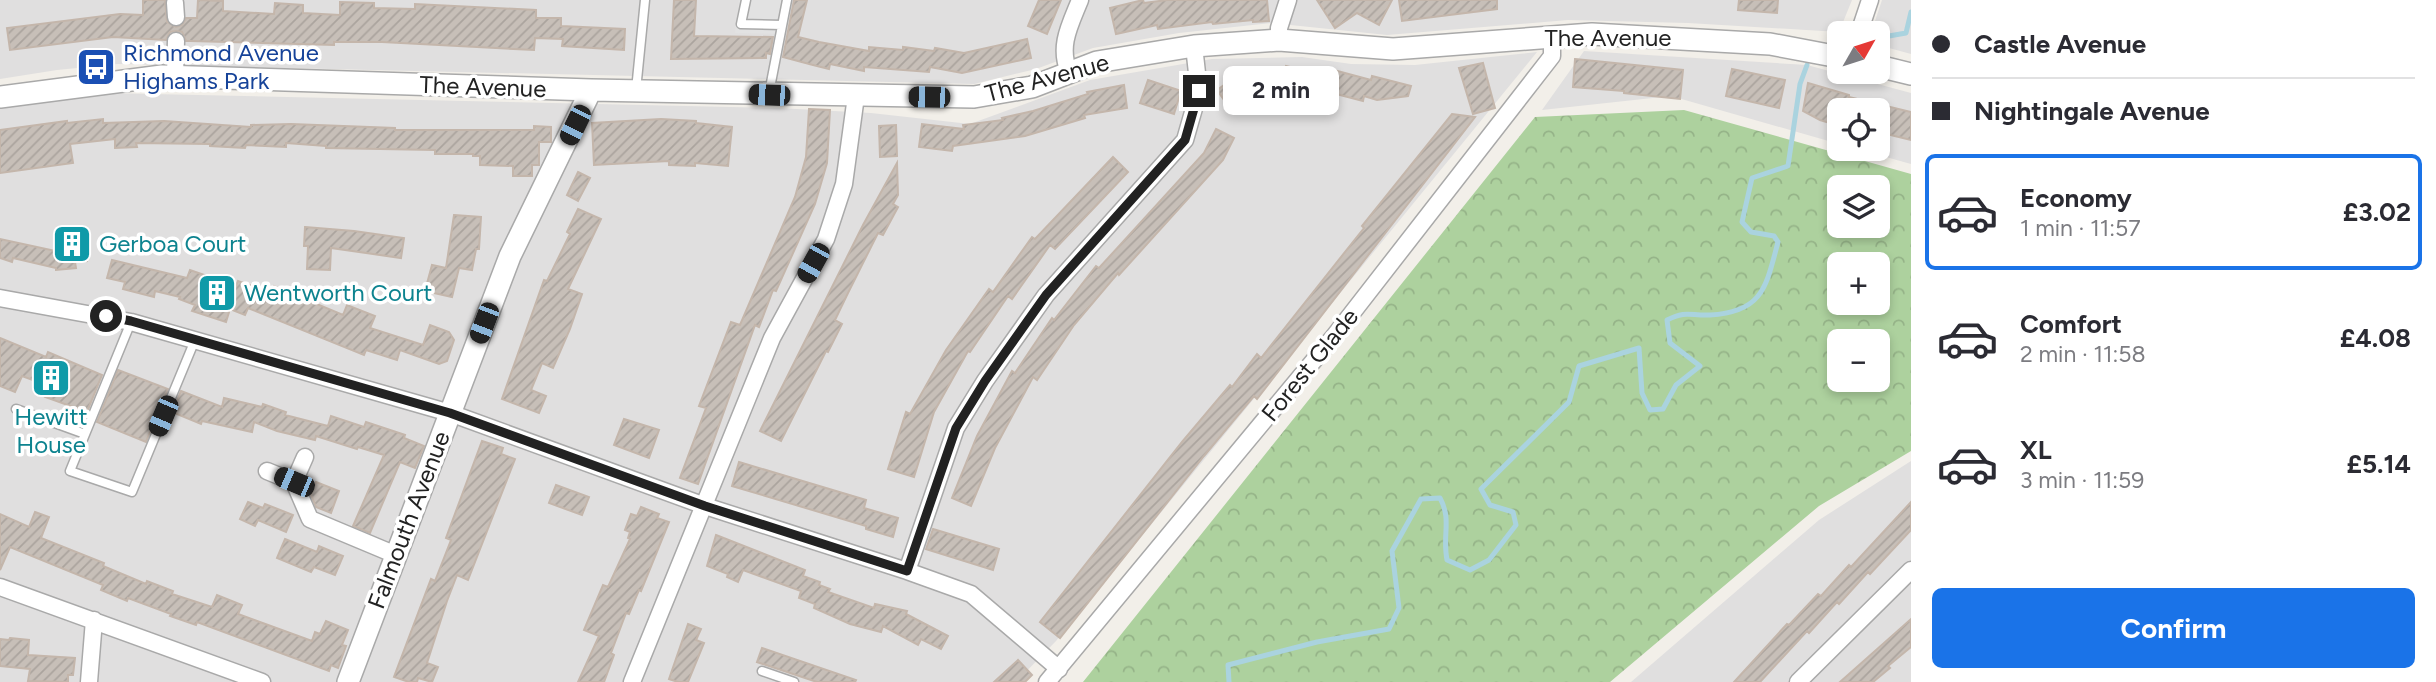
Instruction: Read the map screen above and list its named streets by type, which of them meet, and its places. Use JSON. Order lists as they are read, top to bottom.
{
  "streets": {
    "street": ["The Avenue", "Forest Glade", "Falmouth Avenue"]
  },
  "crossings": [
    ["The Avenue", "Forest Glade"],
    ["The Avenue", "Falmouth Avenue"]
  ],
  "places": {
    "bus stop": ["Richmond Avenue Highams Park"],
    "building": ["Gerboa Court", "Wentworth Court", "Hewitt House"]
  },
  "north": "top right",
  "page": {
    "banner": ["Castle Avenue", "Nightingale Avenue"],
    "map_buttons": ["+", "−"],
    "bubble": "2 min",
    "list": [
      {
        "name": "Economy",
        "note": "1 min · 11:57",
        "value": "£3.02"
      },
      {
        "name": "Comfort",
        "note": "2 min · 11:58",
        "value": "£4.08"
      },
      {
        "name": "XL",
        "note": "3 min · 11:59",
        "value": "£5.14"
      }
    ],
    "buttons": "Confirm"
  }
}
